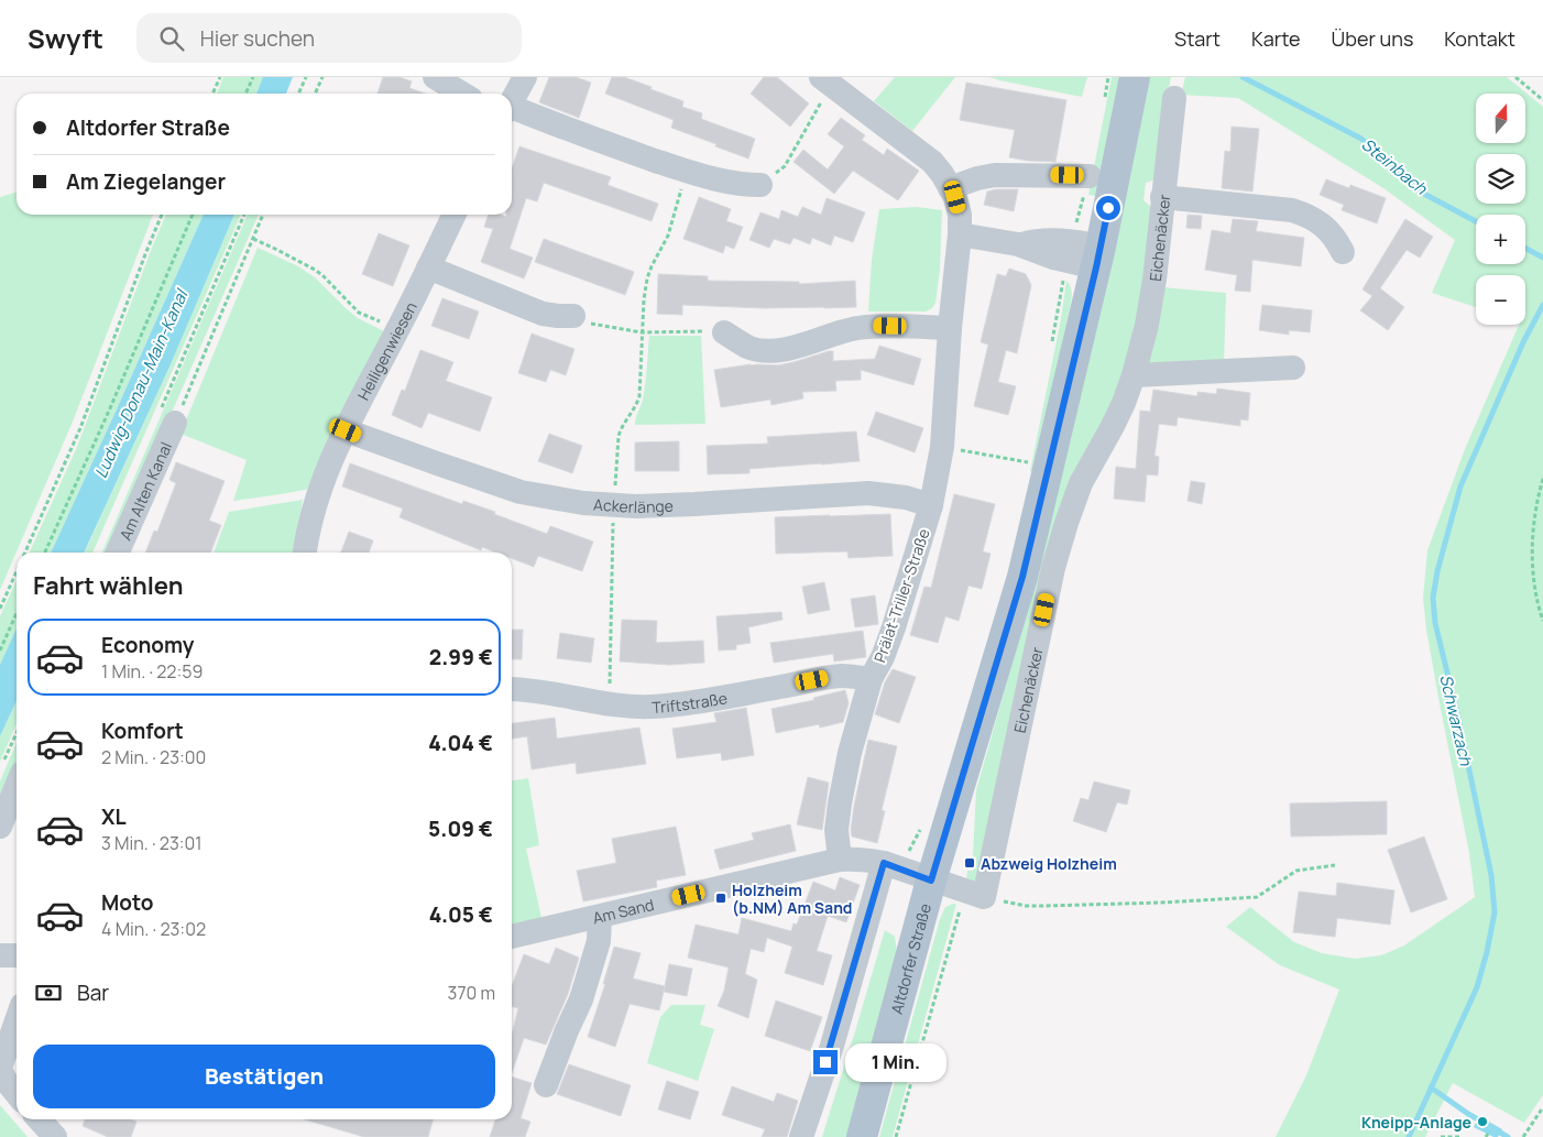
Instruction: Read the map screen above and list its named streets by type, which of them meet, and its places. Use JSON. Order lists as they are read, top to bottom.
{
  "streets": {
    "main road": ["Altdorfer Straße"],
    "street": [
      "Eichenäcker",
      "Heiligenwiesen",
      "Am Alten Kanal",
      "Ackerlänge",
      "Prälat-Triller-Straße",
      "Triftstraße",
      "Am Sand"
    ]
  },
  "crossings": [
    ["Heiligenwiesen", "Ackerlänge"],
    ["Ackerlänge", "Prälat-Triller-Straße"],
    ["Prälat-Triller-Straße", "Triftstraße"],
    ["Prälat-Triller-Straße", "Am Sand"],
    ["Am Sand", "Altdorfer Straße"]
  ],
  "water": ["Steinbach", "Ludwig-Donau-Main-Kanal", "Schwarzach"],
  "places": {
    "transit": ["Abzweig Holzheim", "Holzheim (b.NM) Am Sand"],
    "other": ["Kneipp-Anlage"]
  },
  "north": "top",
  "page": {
    "header": "Swyft",
    "search": "Hier suchen",
    "nav": [
      "Start",
      "Karte",
      "Über uns",
      "Kontakt"
    ],
    "map_buttons": ["+", "−"],
    "banner": ["Altdorfer Straße", "Am Ziegelanger"],
    "heading": "Fahrt wählen",
    "list": [
      {
        "name": "Economy",
        "note": "1 Min. · 22:59",
        "value": "2.99 €"
      },
      {
        "name": "Komfort",
        "note": "2 Min. · 23:00",
        "value": "4.04 €"
      },
      {
        "name": "XL",
        "note": "3 Min. · 23:01",
        "value": "5.09 €"
      },
      {
        "name": "Moto",
        "note": "4 Min. · 23:02",
        "value": "4.05 €"
      }
    ],
    "pay": ["Bar", "370 m"],
    "buttons": "Bestätigen",
    "bubble": "1 Min."
  }
}
